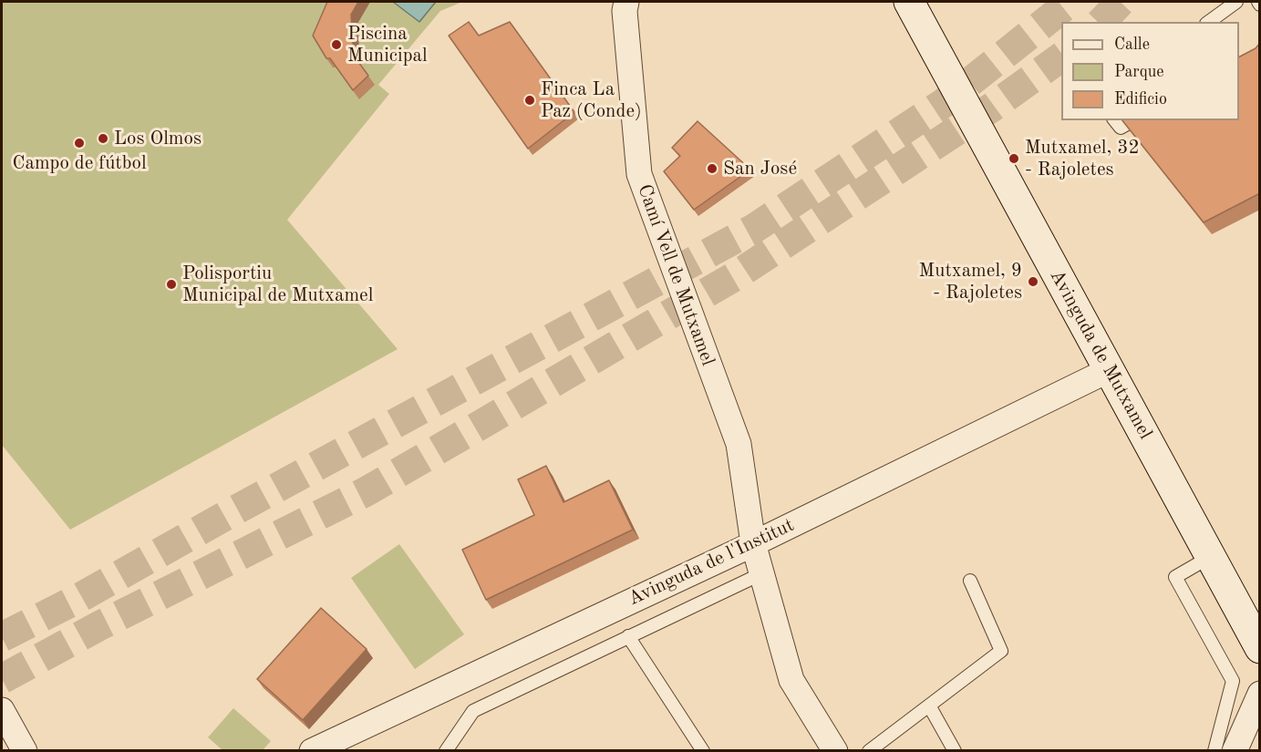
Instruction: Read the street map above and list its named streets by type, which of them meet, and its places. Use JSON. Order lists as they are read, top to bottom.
{
  "streets": {
    "street": ["Camí Vell de Mutxamel", "Avinguda de Mutxamel", "Avinguda de l'Institut"]
  },
  "crossings": [
    ["Camí Vell de Mutxamel", "Avinguda de l'Institut"],
    ["Avinguda de Mutxamel", "Avinguda de l'Institut"]
  ],
  "places": [
    "Piscina Municipal",
    "Finca La Paz (Conde)",
    "Los Olmos",
    "Campo de fútbol",
    "Mutxamel, 32 - Rajoletes",
    "San José",
    "Mutxamel, 9 - Rajoletes",
    "Polisportiu Municipal de Mutxamel"
  ],
  "legend": ["Calle", "Parque", "Edificio"]
}
